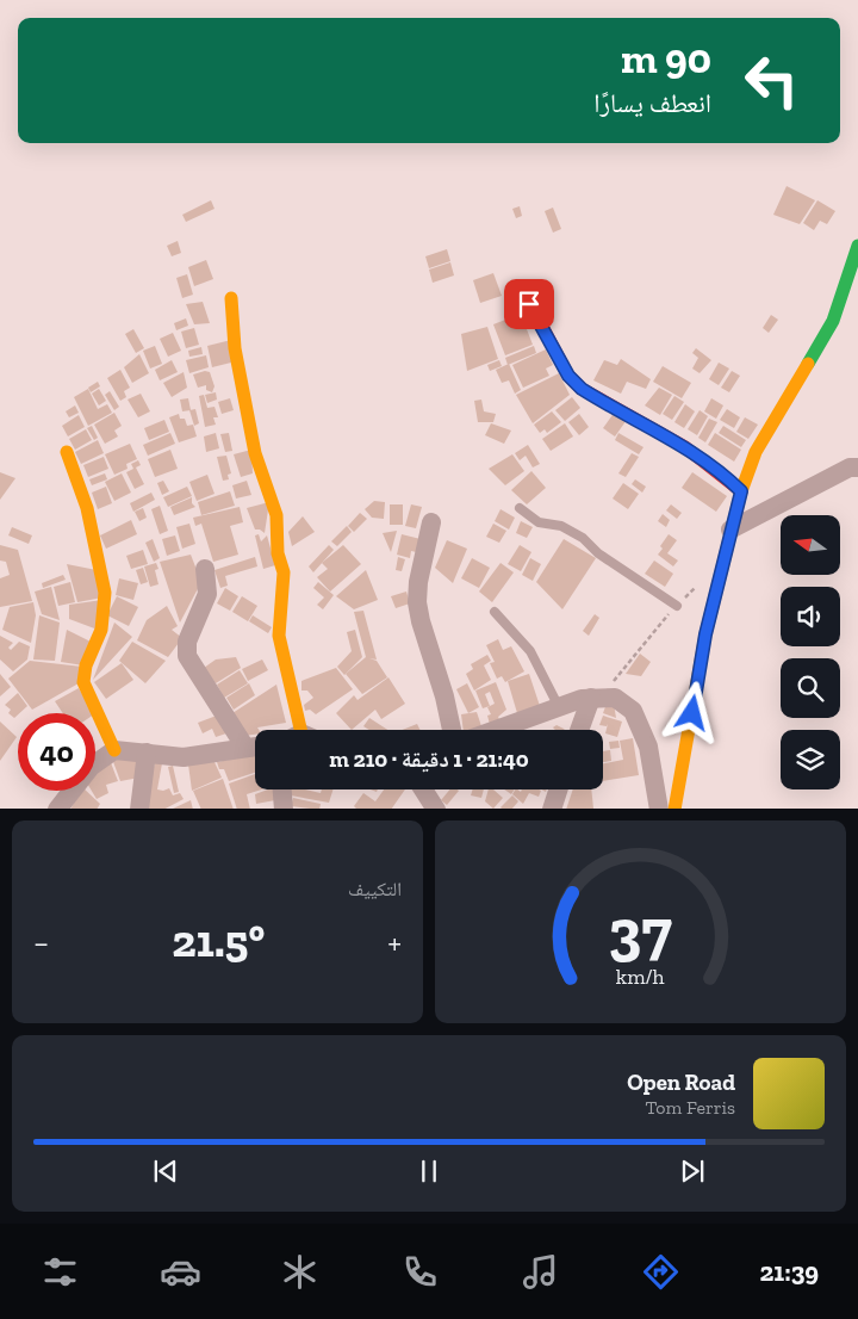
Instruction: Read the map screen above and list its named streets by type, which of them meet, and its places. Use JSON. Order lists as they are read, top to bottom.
{
  "north": "left",
  "page": {
    "turn": ["90 m", "انعطف يسارًا"],
    "limit": "40",
    "trip": "21:40 · 1 دقيقة · 210 m",
    "tile": "التكييف",
    "heat": ["−", "21.5°", "+"],
    "song": ["Open Road", "Tom Ferris"],
    "tabs": "21:39",
    "gauge": ["37", "km/h"]
  }
}
